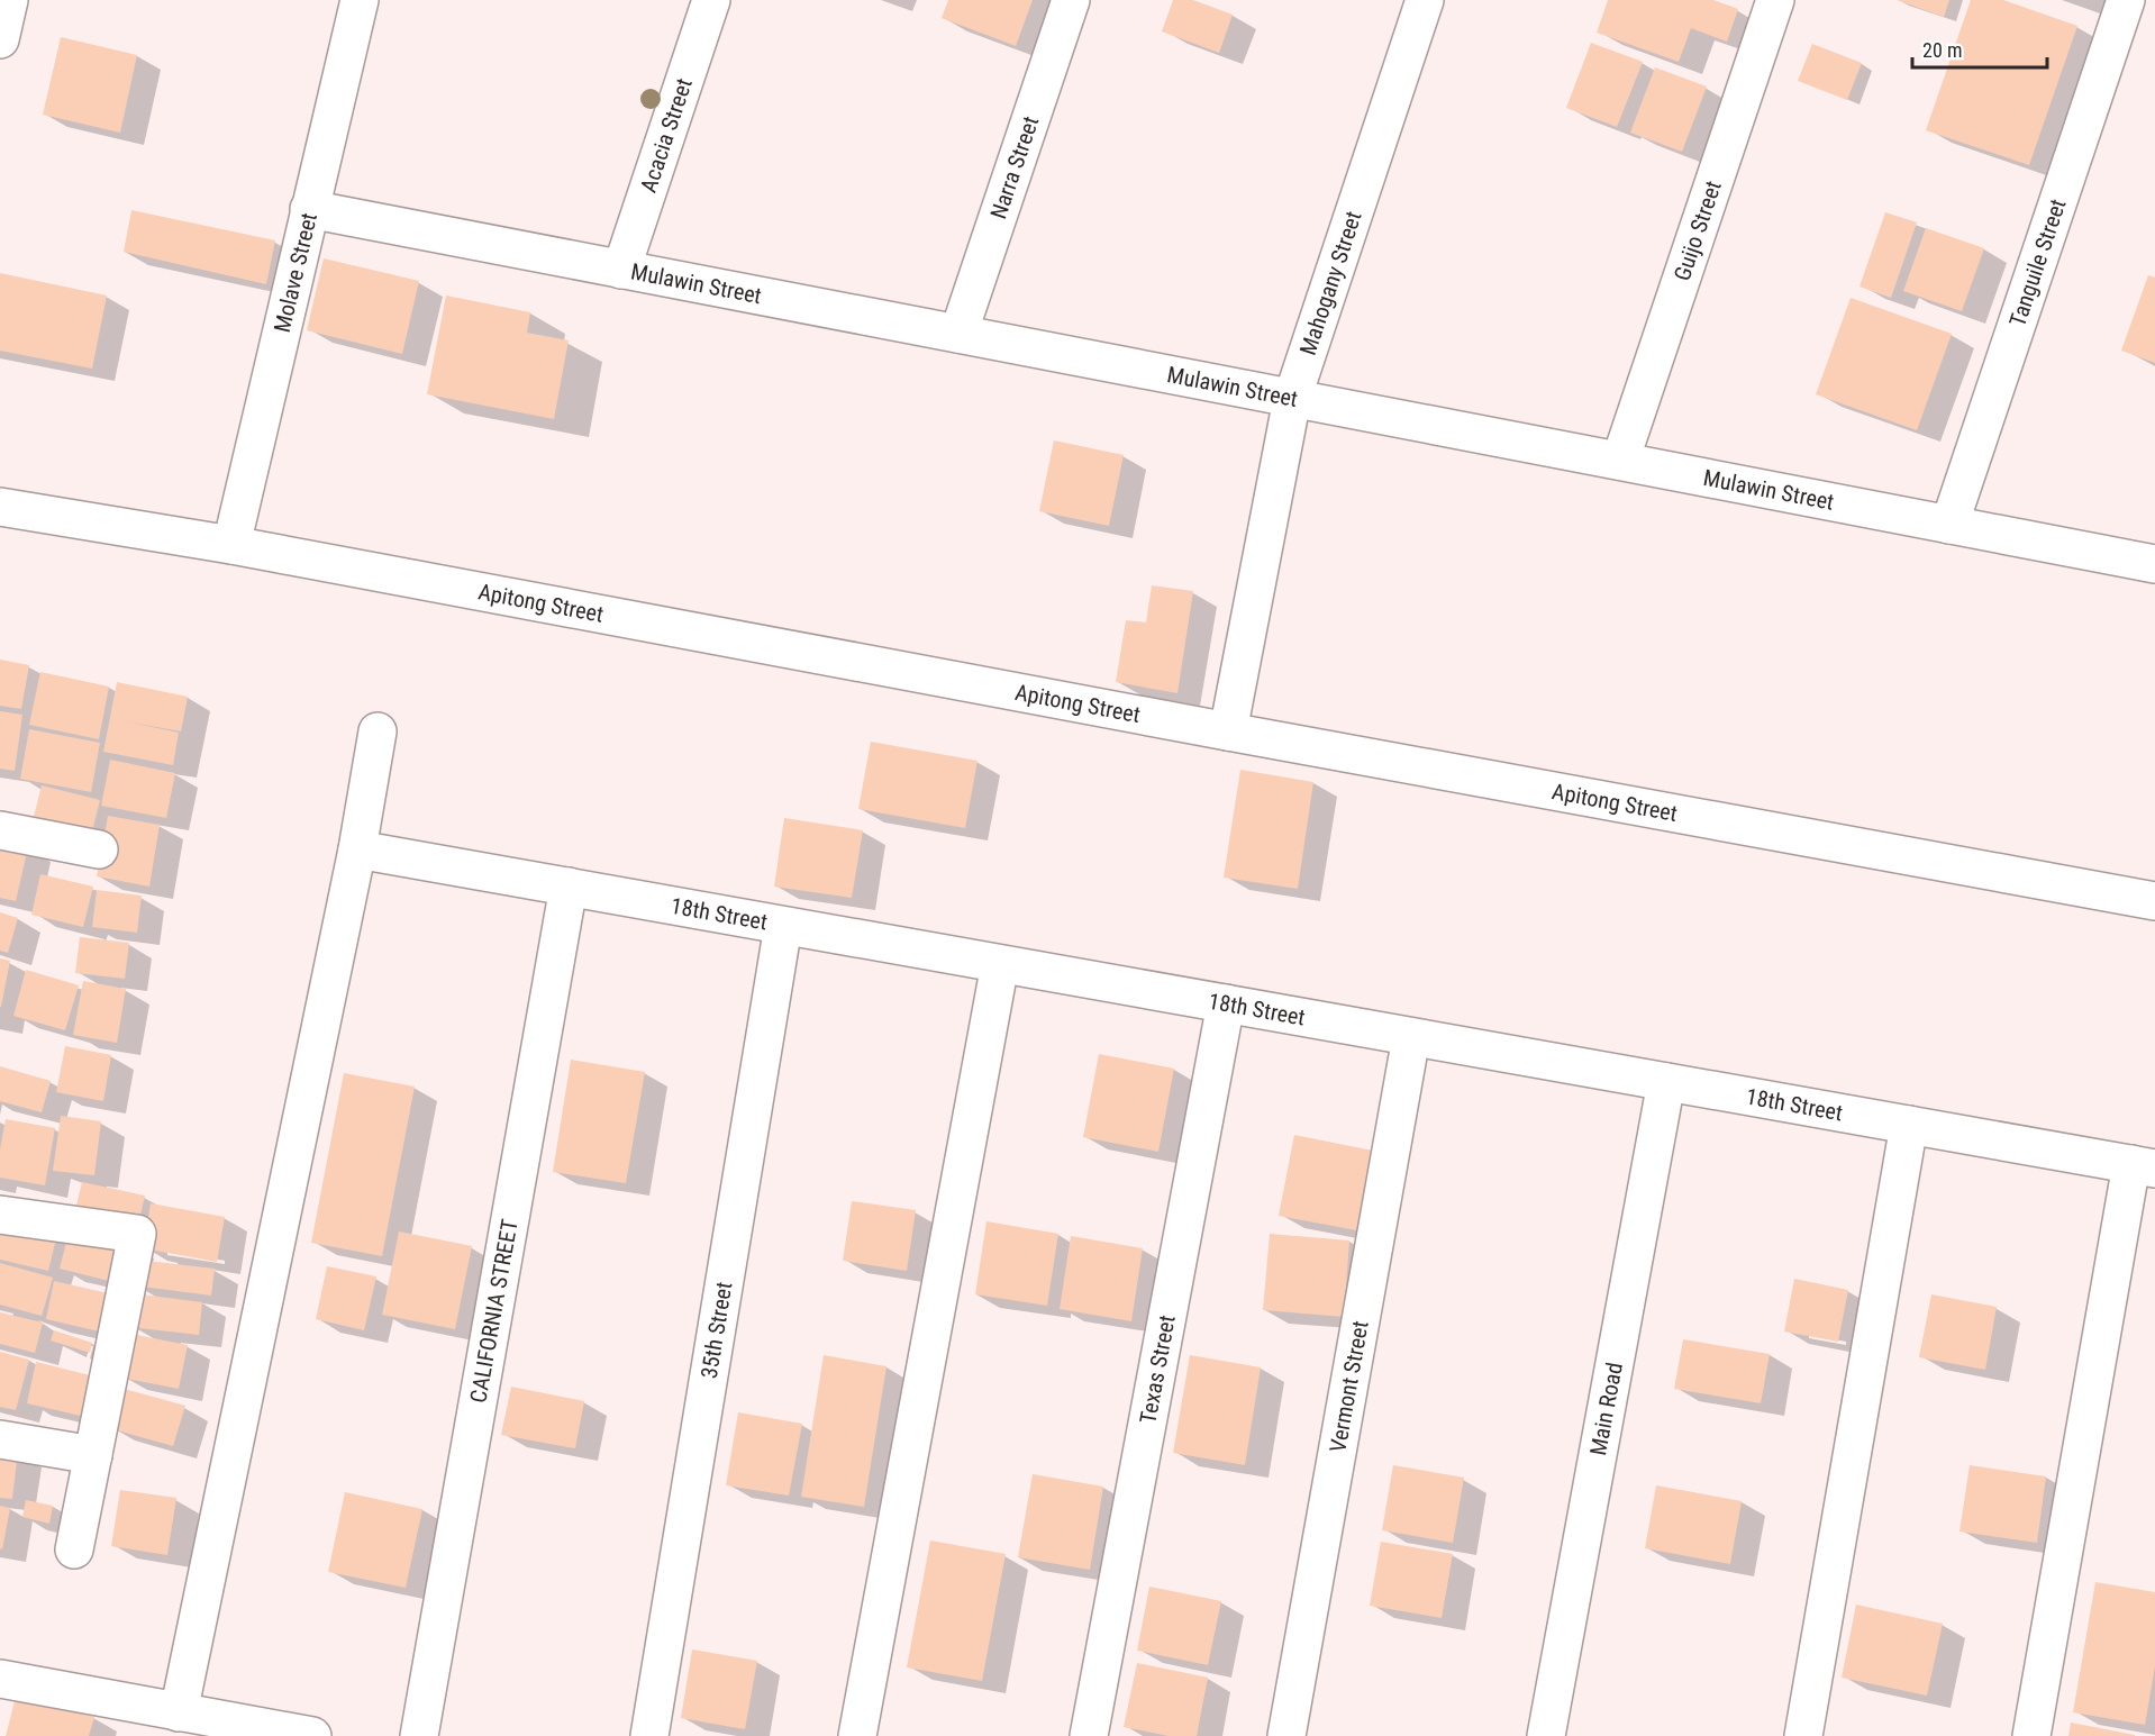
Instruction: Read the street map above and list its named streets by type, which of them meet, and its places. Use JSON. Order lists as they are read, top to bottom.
{
  "streets": {
    "street": [
      "Acacia Street",
      "Narra Street",
      "Guijo Street",
      "Tanguile Street",
      "Molave Street",
      "Mahogany Street",
      "Mulawin Street",
      "Apitong Street",
      "18th Street",
      "CALIFORNIA STREET",
      "35th Street",
      "Texas Street",
      "Vermont Street",
      "Main Road"
    ]
  },
  "crossings": [
    ["Acacia Street", "Mulawin Street"],
    ["Narra Street", "Mulawin Street"],
    ["Guijo Street", "Mulawin Street"],
    ["Tanguile Street", "Mulawin Street"],
    ["Molave Street", "Mulawin Street"],
    ["Molave Street", "Apitong Street"],
    ["Mahogany Street", "Mulawin Street"],
    ["Mahogany Street", "Apitong Street"],
    ["18th Street", "CALIFORNIA STREET"],
    ["18th Street", "35th Street"],
    ["18th Street", "Texas Street"],
    ["18th Street", "Vermont Street"],
    ["18th Street", "Main Road"]
  ],
  "scale_bar": "20 m"
}
